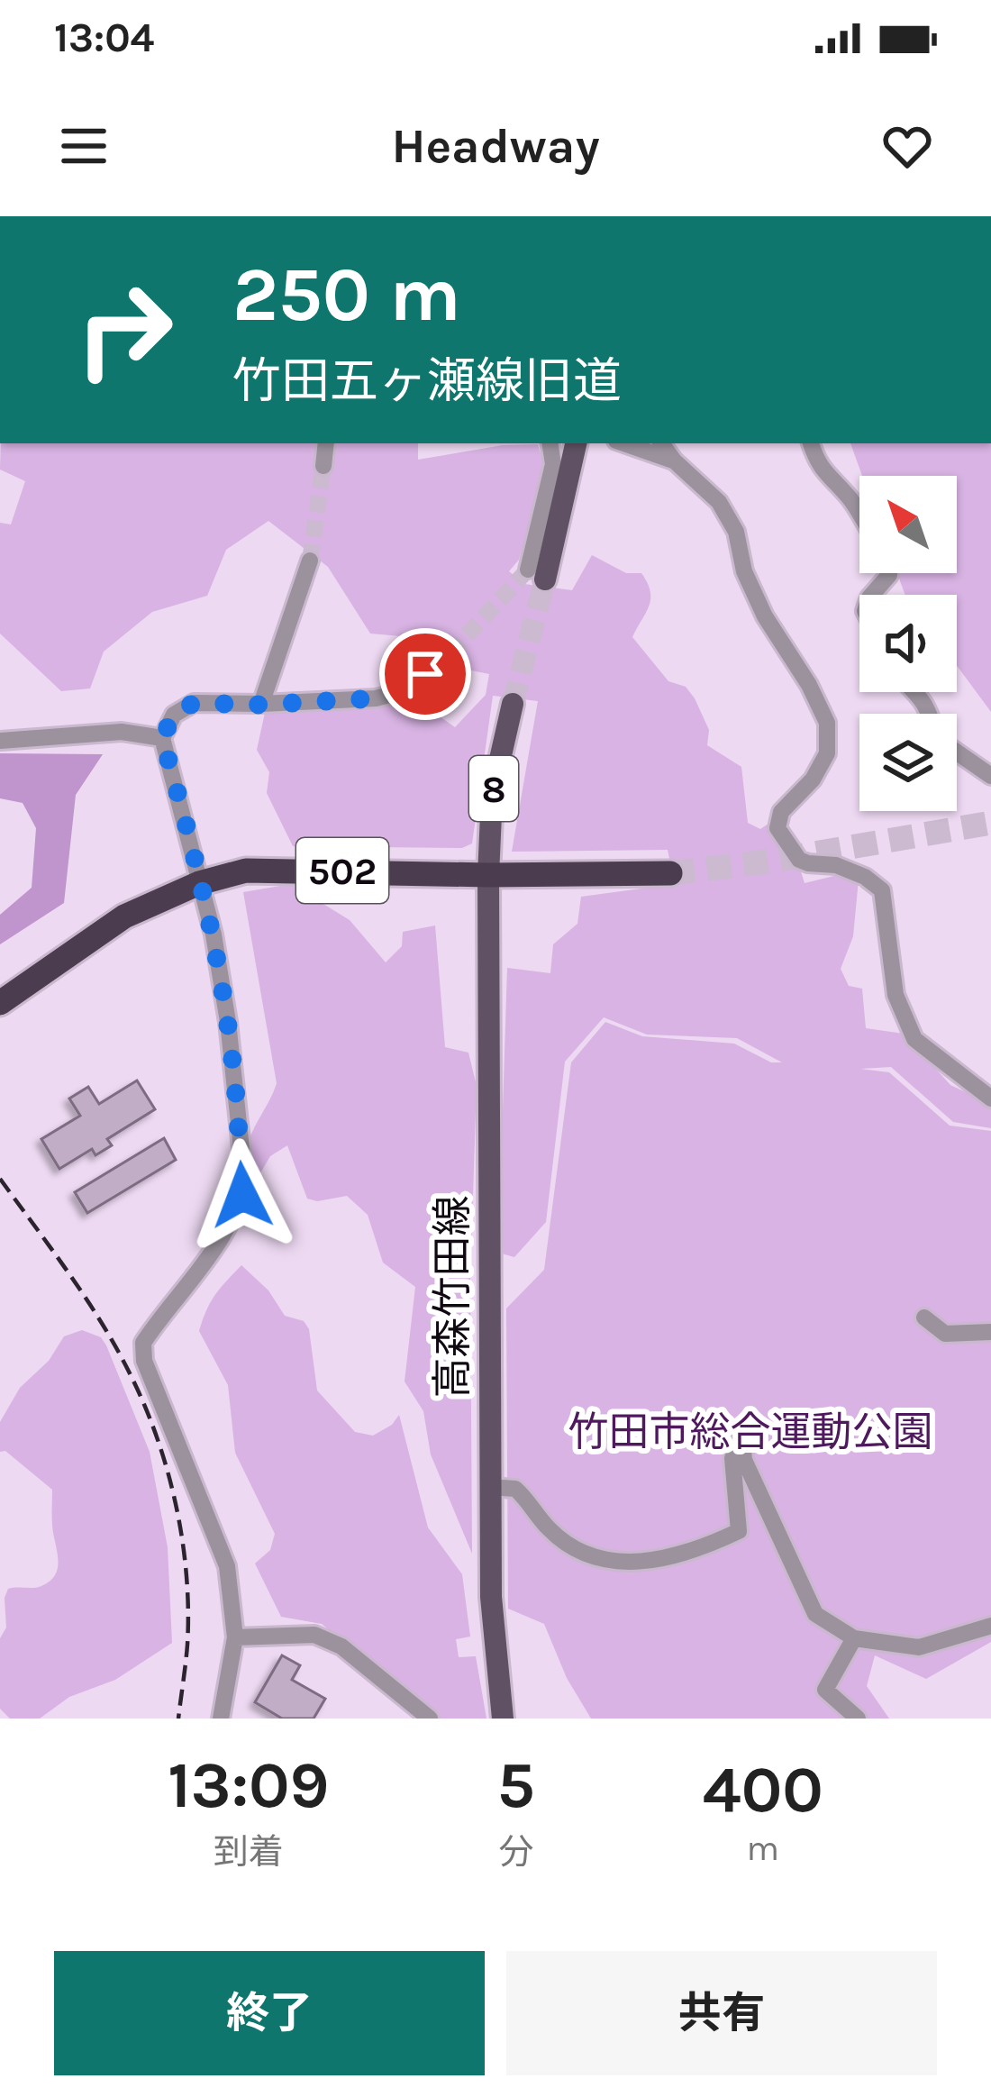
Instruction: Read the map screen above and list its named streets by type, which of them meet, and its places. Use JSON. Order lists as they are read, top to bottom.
{
  "streets": {
    "highway": ["502"],
    "main road": ["8", "高森竹田線"]
  },
  "crossings": [
    ["8", "502"],
    ["8", "高森竹田線"],
    ["502", "高森竹田線"]
  ],
  "parks": ["竹田市総合運動公園"],
  "north": "top left",
  "page": {
    "status": "13:04",
    "header": "Headway",
    "turn": ["250 m", "竹田五ヶ瀬線旧道"],
    "eta": [
      "13:09",
      "到着",
      "5",
      "分",
      "400",
      "m"
    ],
    "buttons": ["終了", "共有"]
  }
}
